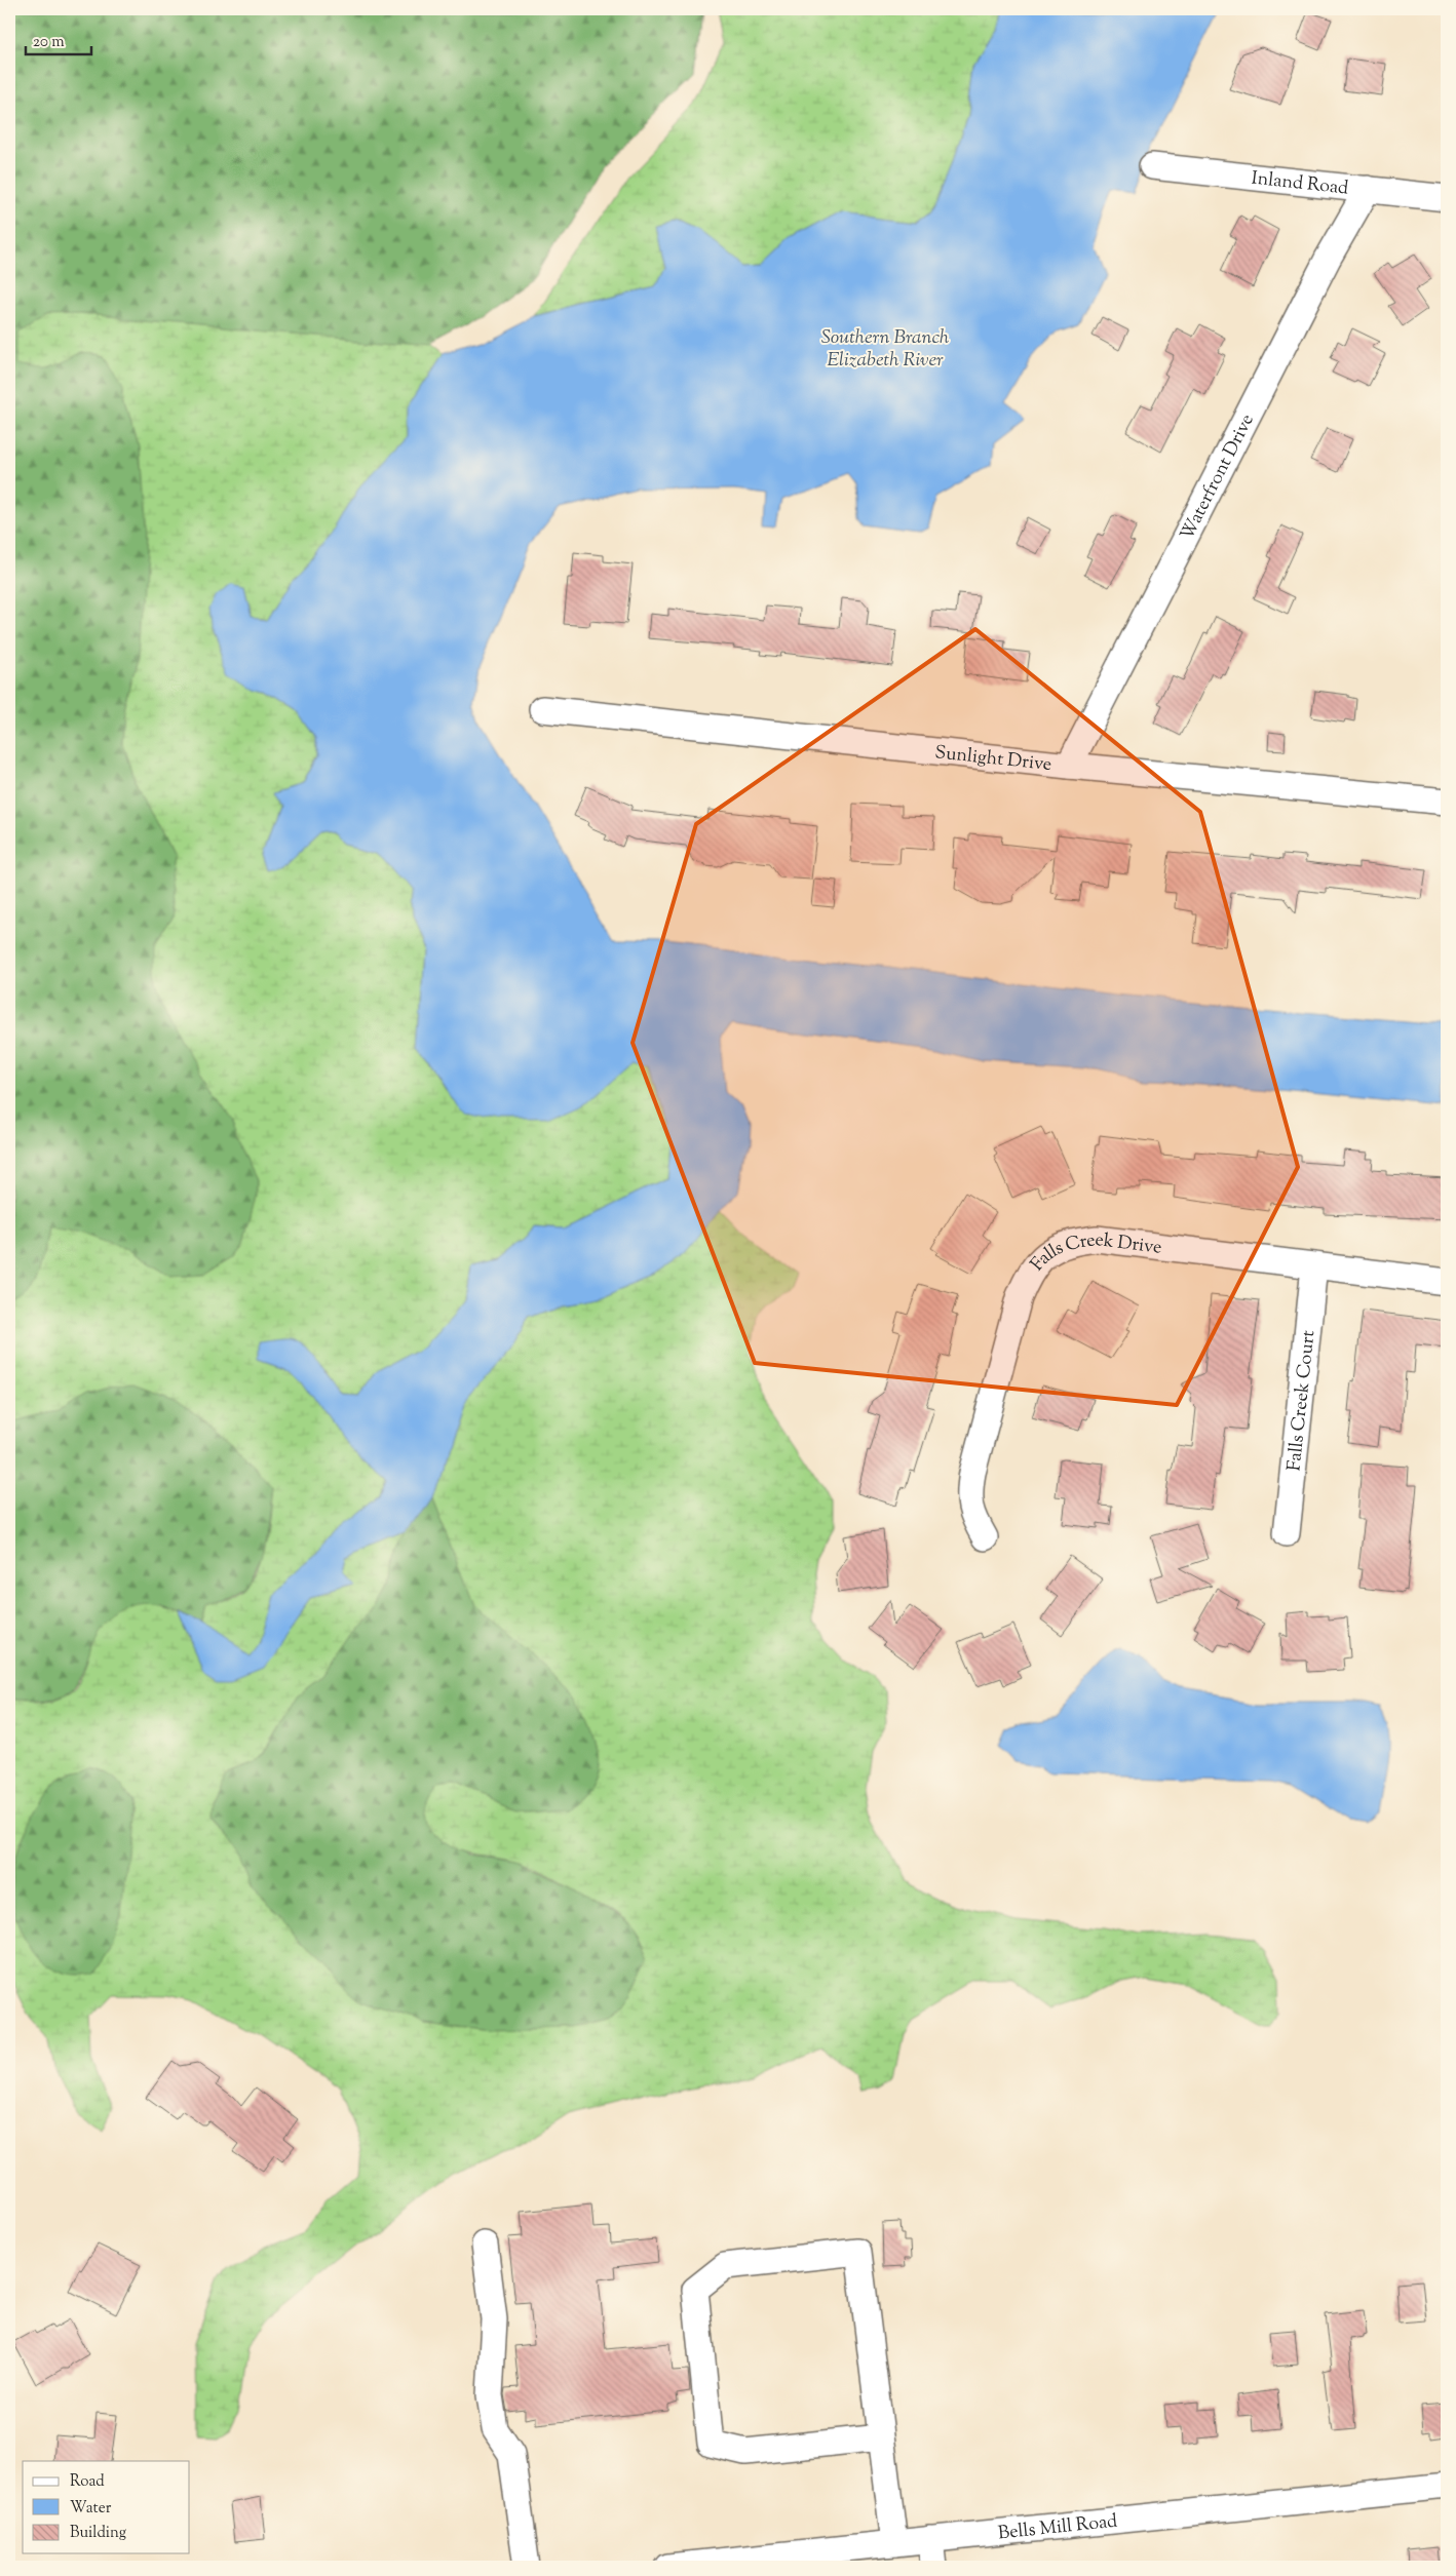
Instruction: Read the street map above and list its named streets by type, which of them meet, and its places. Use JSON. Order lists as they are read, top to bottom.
{
  "streets": {
    "street": [
      "Inland Road",
      "Waterfront Drive",
      "Sunlight Drive",
      "Falls Creek Drive",
      "Falls Creek Court",
      "Bells Mill Road"
    ]
  },
  "crossings": [
    ["Inland Road", "Waterfront Drive"],
    ["Waterfront Drive", "Sunlight Drive"],
    ["Falls Creek Drive", "Falls Creek Court"]
  ],
  "water": ["Southern Branch Elizabeth River"],
  "legend": ["Road", "Water", "Building"],
  "scale_bar": "20 m"
}
